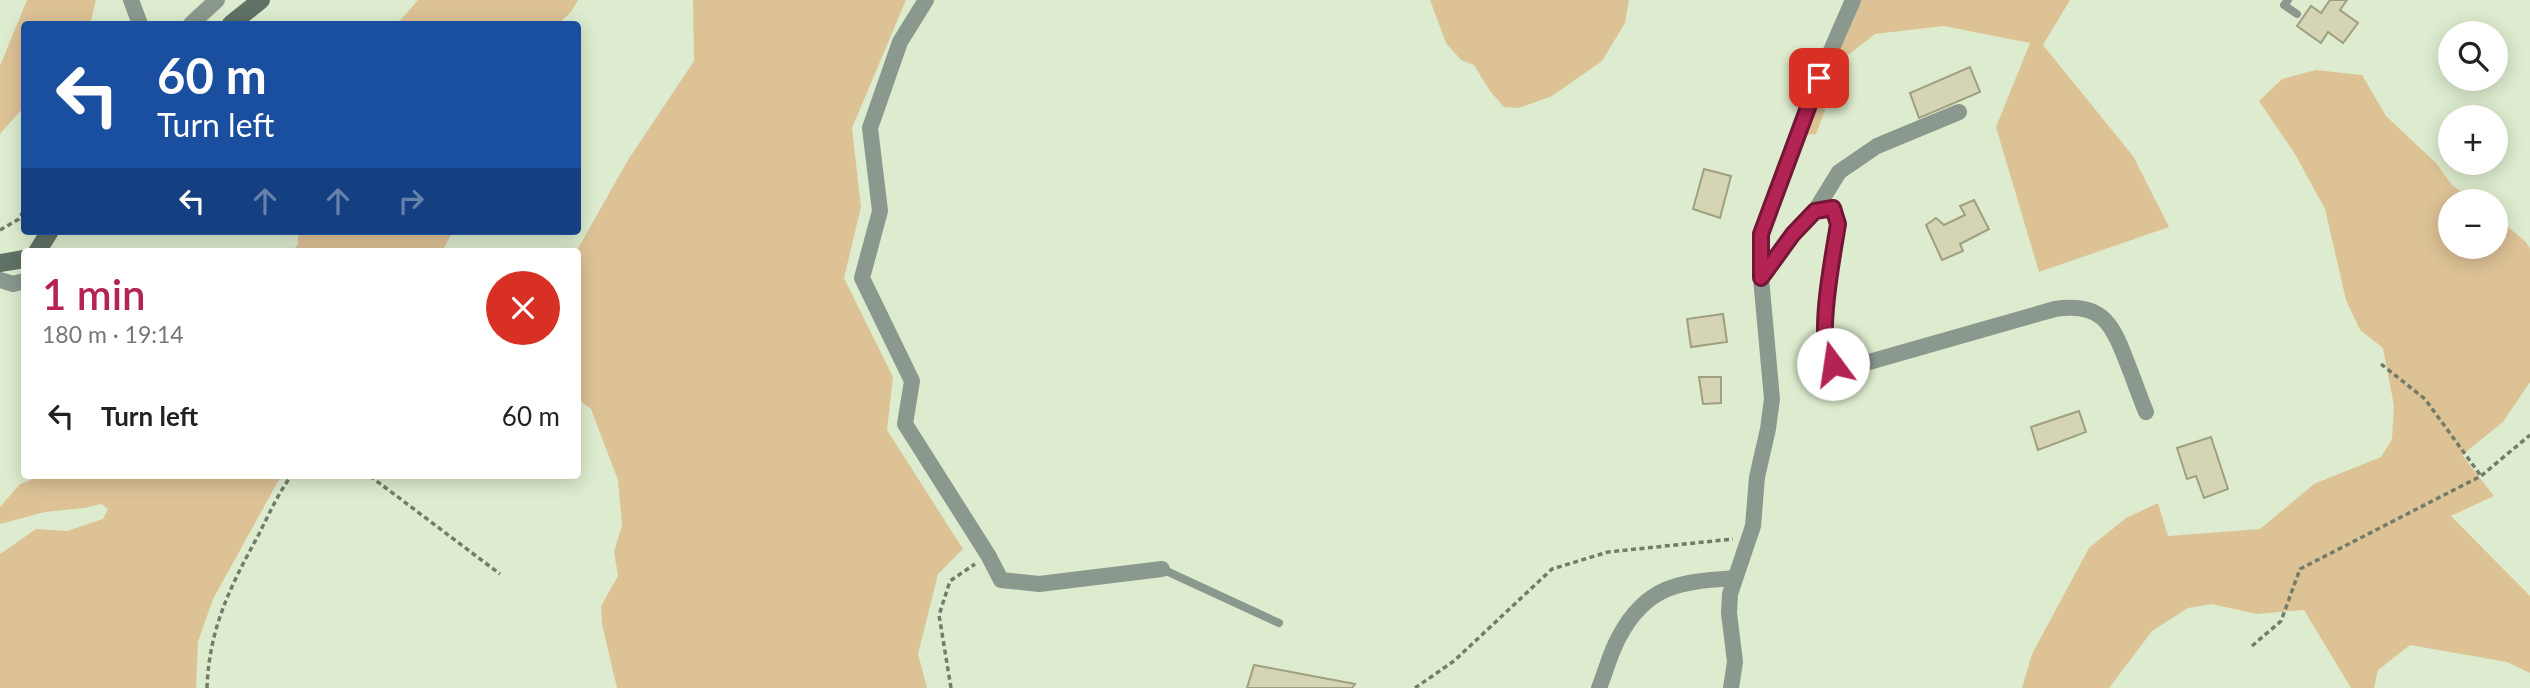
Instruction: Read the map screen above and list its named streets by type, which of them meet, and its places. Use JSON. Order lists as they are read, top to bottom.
{
  "page": {
    "map_buttons": ["+", "−"],
    "turn": ["60 m", "Turn left"],
    "heading": ["1 min", "180 m · 19:14"],
    "list": [
      {
        "name": "Turn left",
        "value": "60 m"
      }
    ]
  }
}
